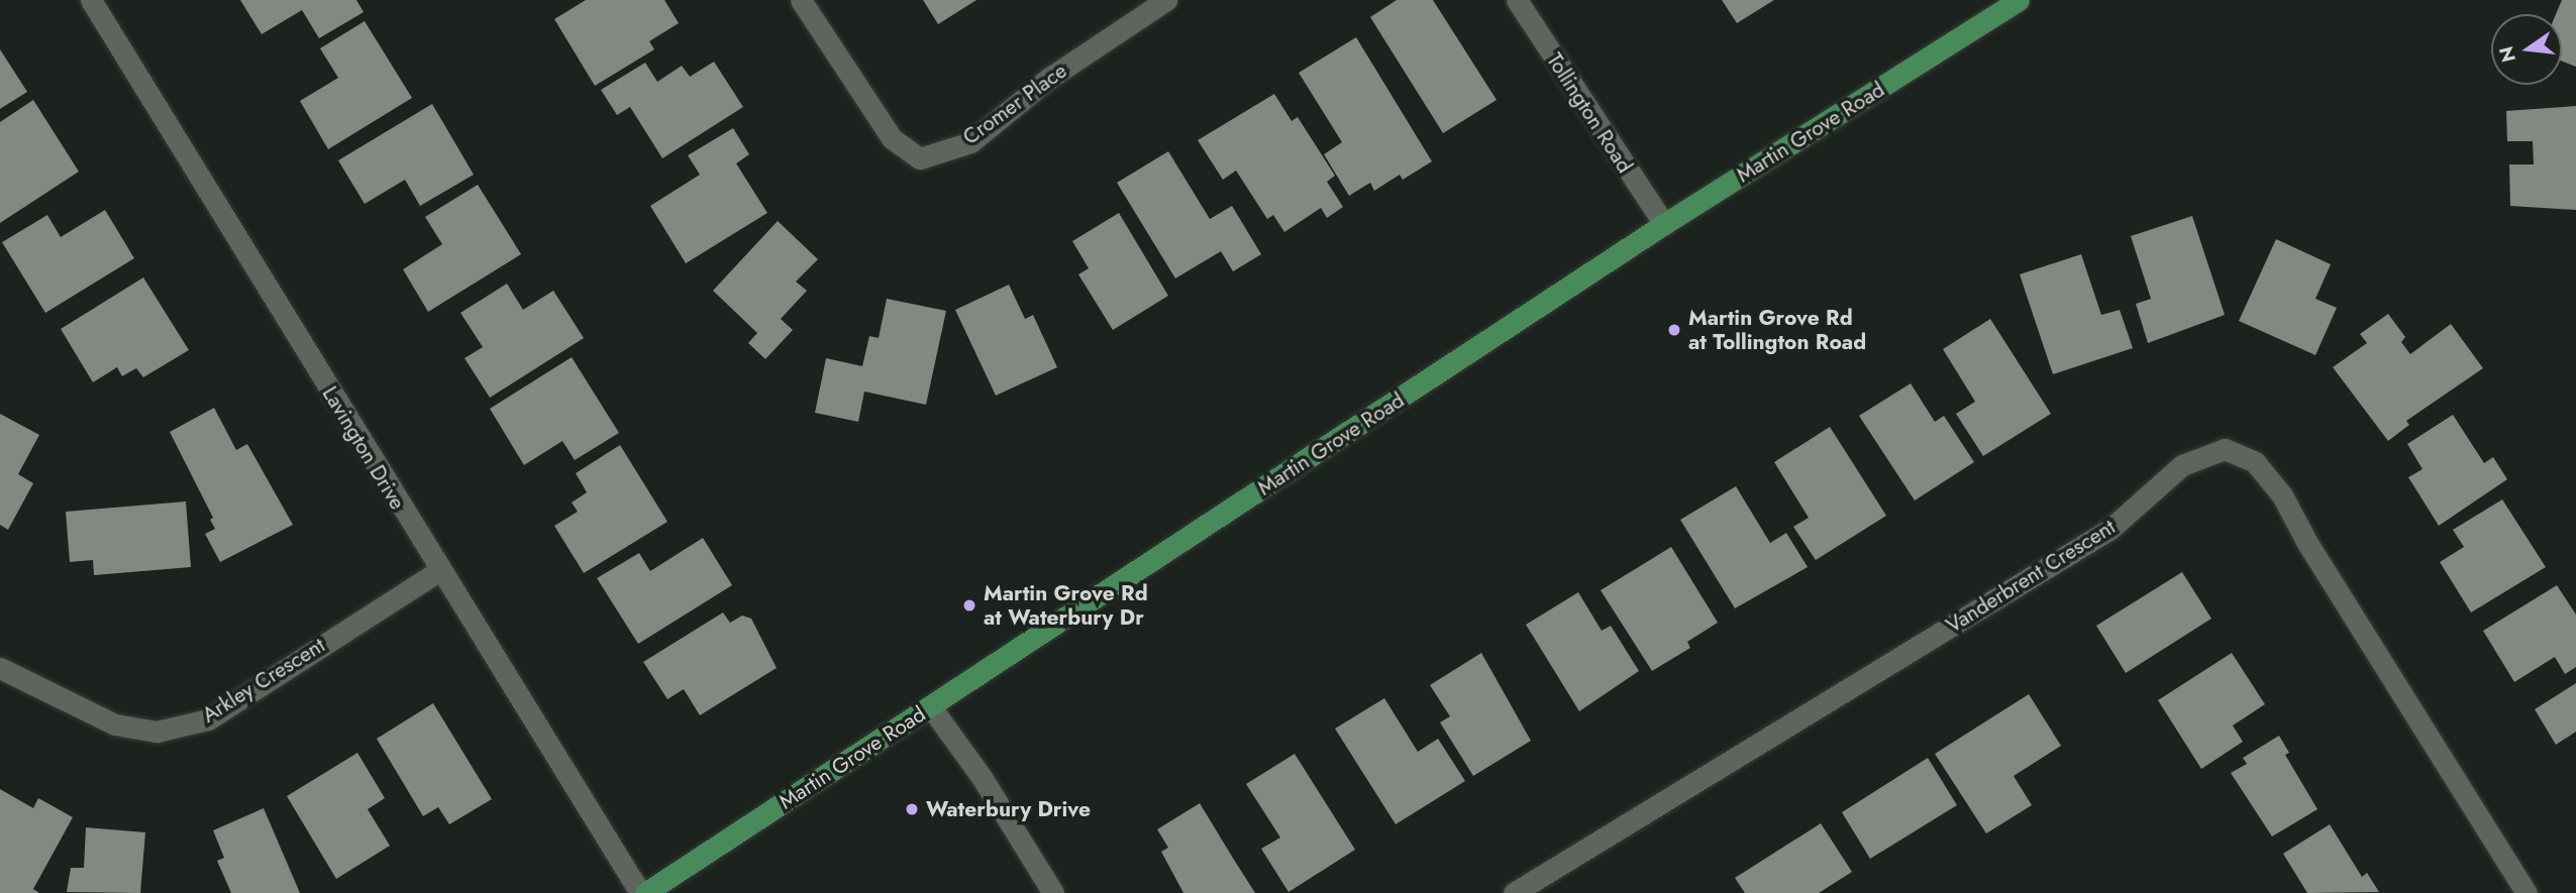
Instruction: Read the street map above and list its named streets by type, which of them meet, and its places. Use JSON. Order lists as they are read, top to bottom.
{
  "streets": {
    "main road": ["Martin Grove Road"],
    "street": [
      "Cromer Place",
      "Tollington Road",
      "Lavington Drive",
      "Vanderbrent Crescent",
      "Arkley Crescent"
    ]
  },
  "crossings": [
    ["Tollington Road", "Martin Grove Road"],
    ["Lavington Drive", "Arkley Crescent"]
  ],
  "places": ["Martin Grove Rd at Tollington Road", "Martin Grove Rd at Waterbury Dr", "Waterbury Drive"],
  "north": "left"
}
